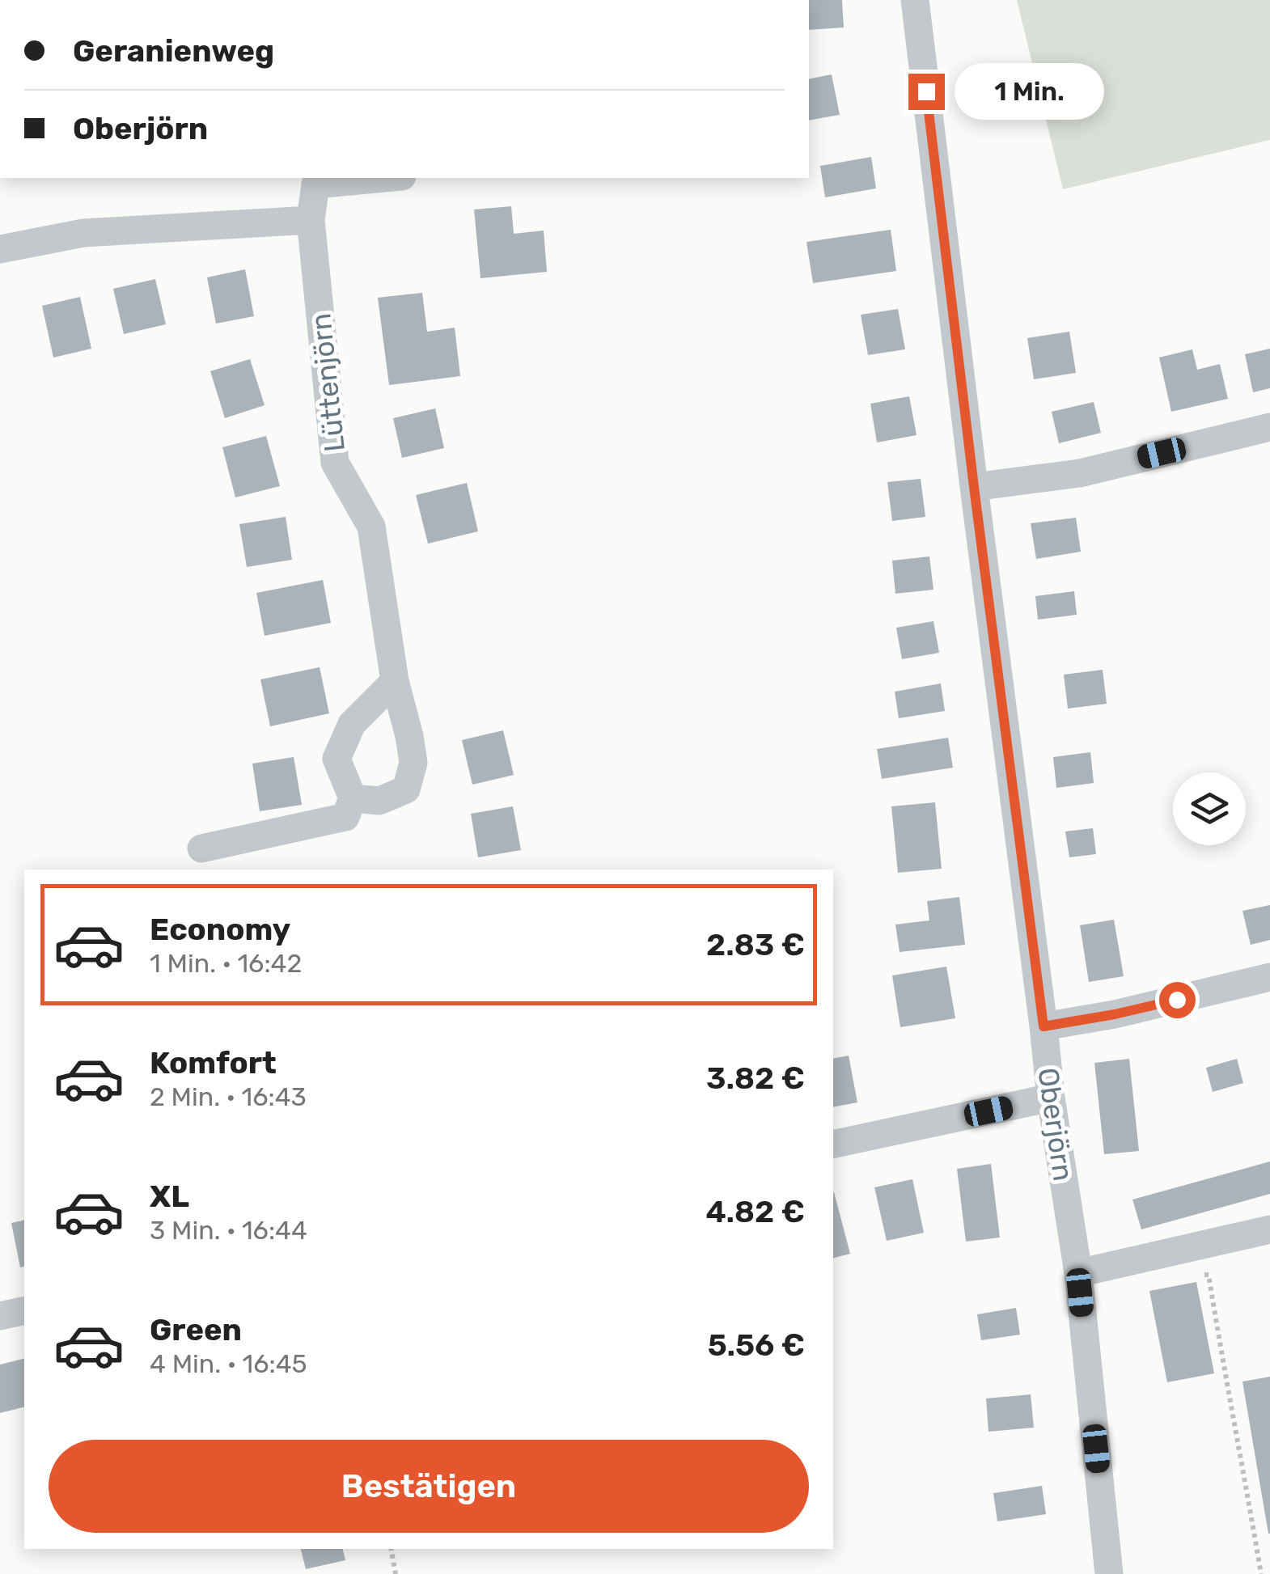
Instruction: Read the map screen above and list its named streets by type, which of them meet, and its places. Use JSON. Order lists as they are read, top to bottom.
{
  "streets": {
    "street": ["Lüttenjörn", "Oberjörn"]
  },
  "page": {
    "banner": ["Geranienweg", "Oberjörn"],
    "bubble": "1 Min.",
    "list": [
      {
        "name": "Economy",
        "note": "1 Min. · 16:42",
        "value": "2.83 €"
      },
      {
        "name": "Komfort",
        "note": "2 Min. · 16:43",
        "value": "3.82 €"
      },
      {
        "name": "XL",
        "note": "3 Min. · 16:44",
        "value": "4.82 €"
      },
      {
        "name": "Green",
        "note": "4 Min. · 16:45",
        "value": "5.56 €"
      }
    ],
    "buttons": "Bestätigen"
  }
}
